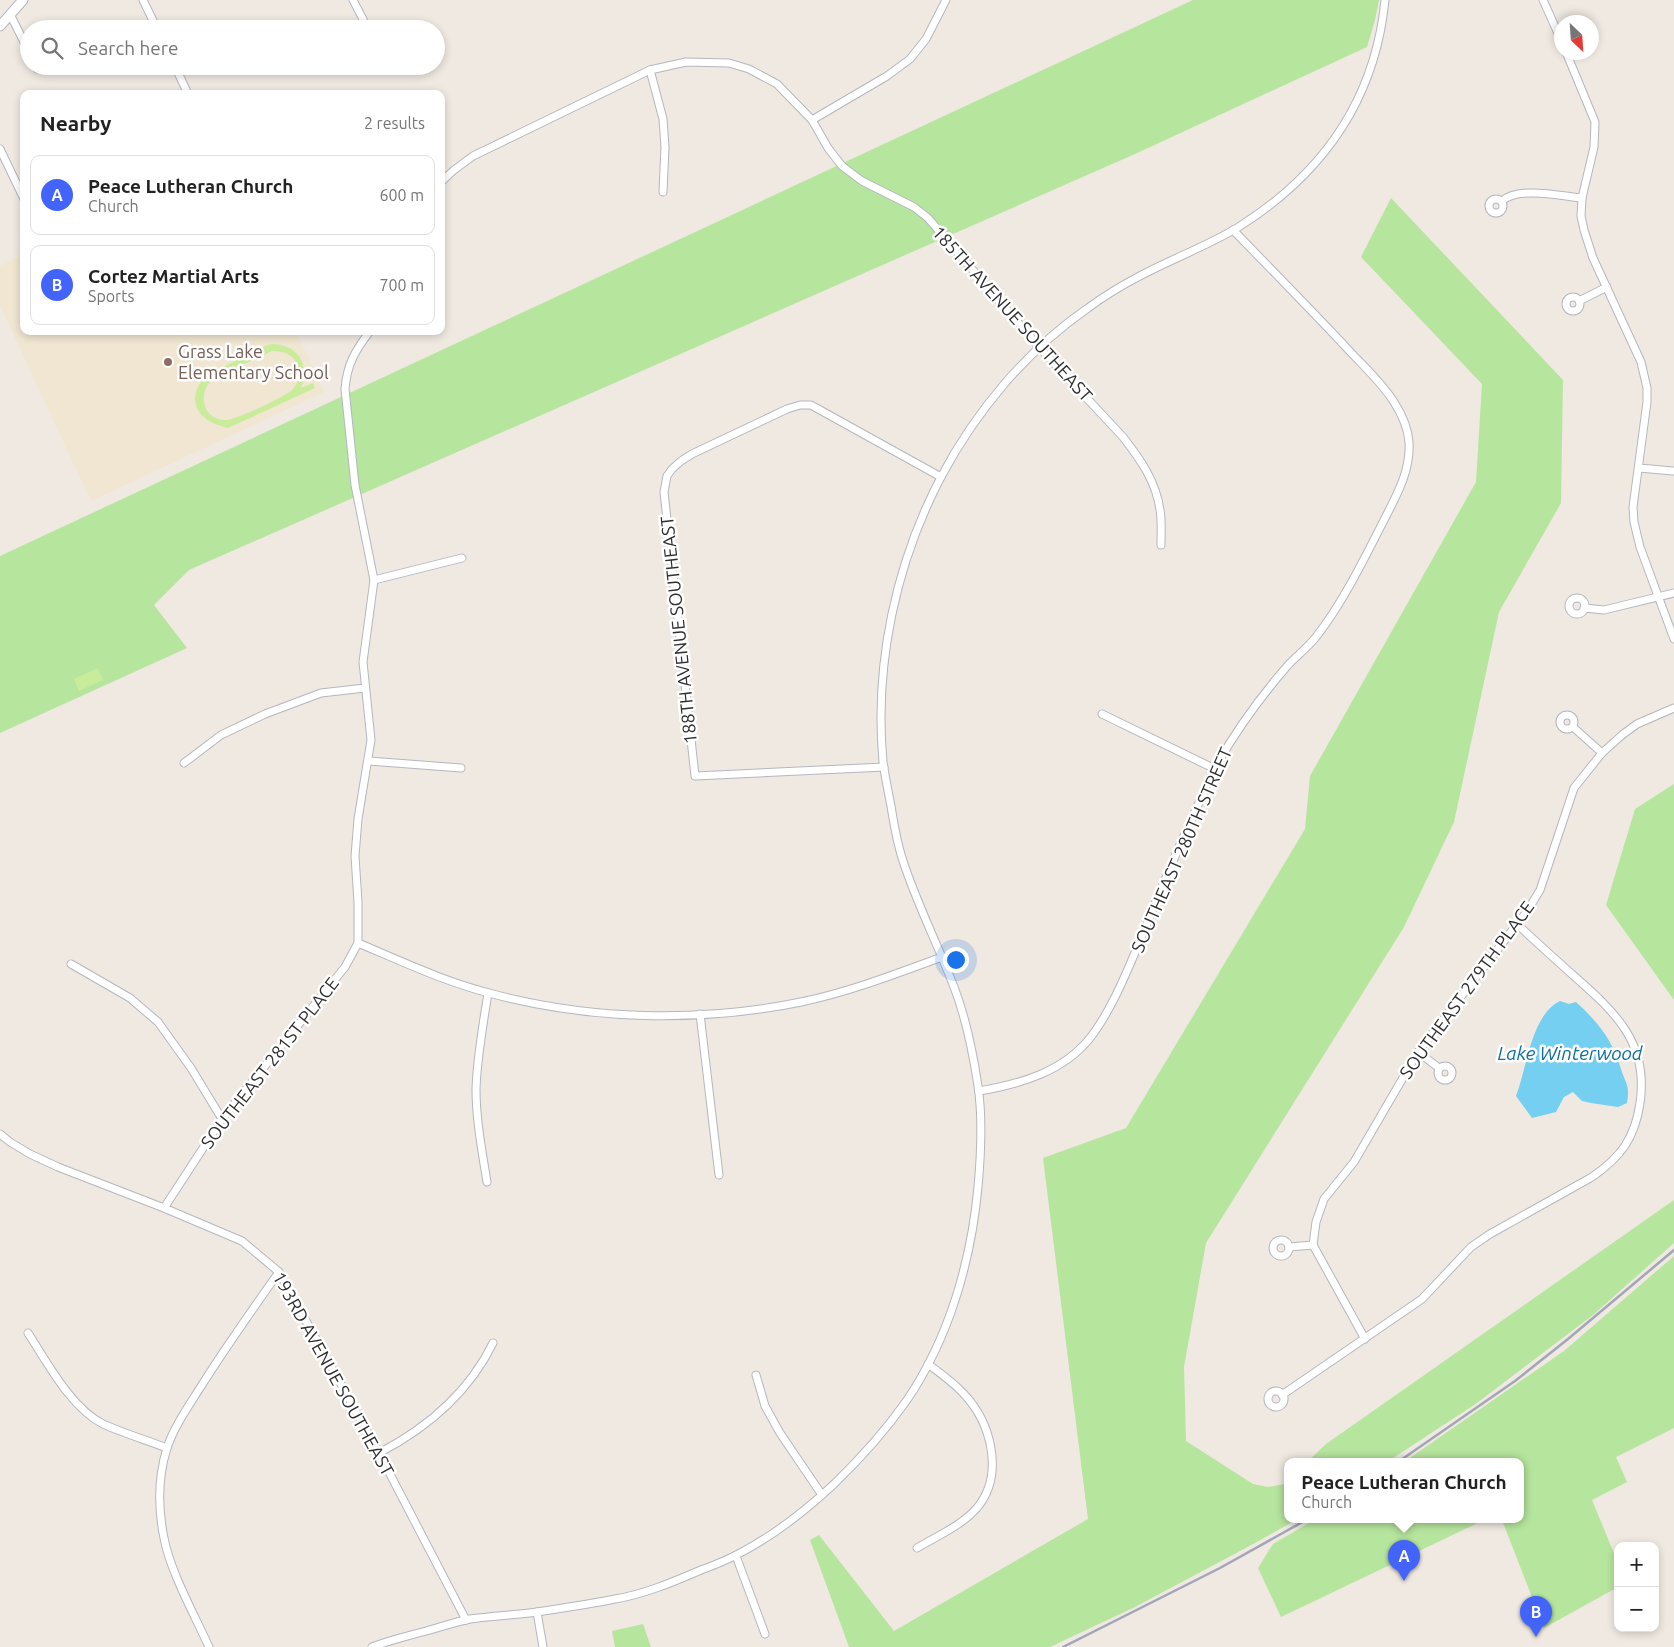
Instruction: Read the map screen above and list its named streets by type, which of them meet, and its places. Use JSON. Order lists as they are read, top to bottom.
{
  "streets": {
    "street": [
      "185TH AVENUE SOUTHEAST",
      "188TH AVENUE SOUTHEAST",
      "SOUTHEAST 280TH STREET",
      "SOUTHEAST 279TH PLACE",
      "SOUTHEAST 281ST PLACE",
      "193RD AVENUE SOUTHEAST"
    ]
  },
  "crossings": [
    ["SOUTHEAST 281ST PLACE", "193RD AVENUE SOUTHEAST"]
  ],
  "water": ["Lake Winterwood"],
  "places": ["Grass Lake Elementary School"],
  "north": "bottom right",
  "page": {
    "search": "Search here",
    "heading": ["Nearby", "2 results"],
    "list": [
      {
        "mark": "A",
        "name": "Peace Lutheran Church",
        "note": "Church",
        "value": "600 m"
      },
      {
        "mark": "B",
        "name": "Cortez Martial Arts",
        "note": "Sports",
        "value": "700 m"
      }
    ],
    "popup": ["Peace Lutheran Church", "Church"],
    "pins": ["A", "B"],
    "map_buttons": ["+", "−"]
  }
}
